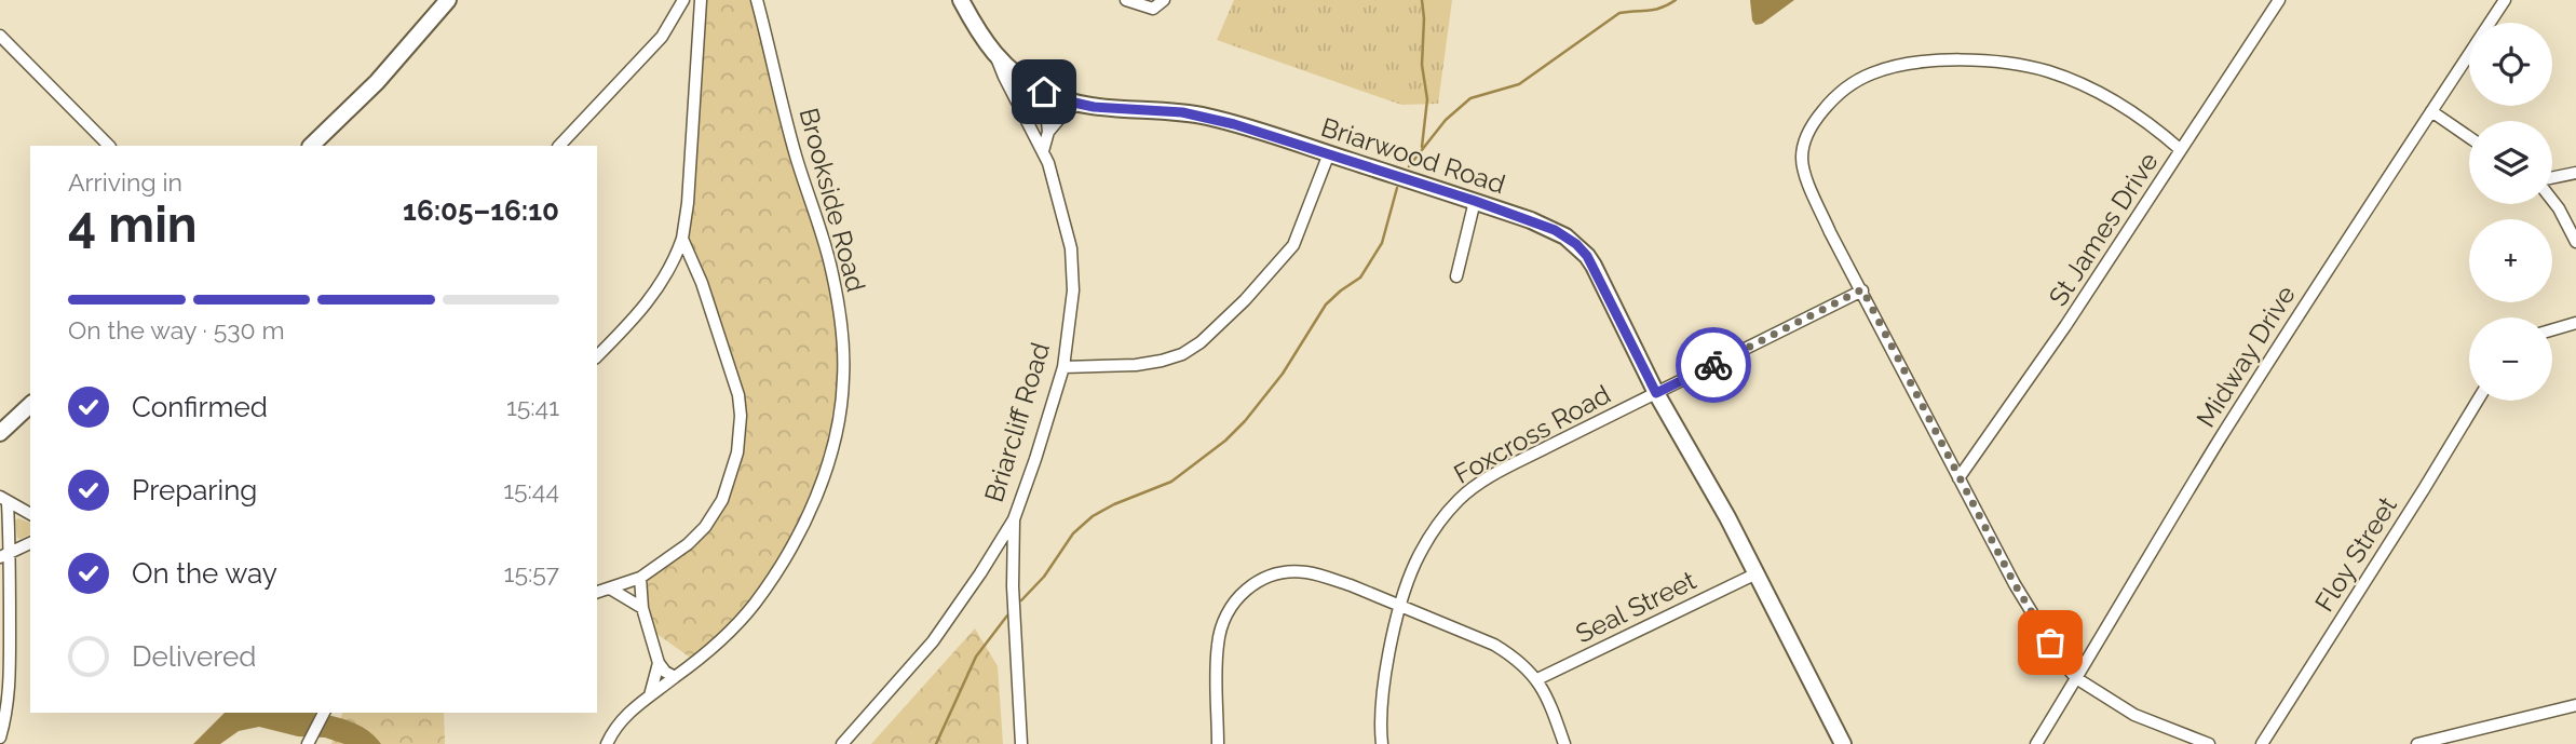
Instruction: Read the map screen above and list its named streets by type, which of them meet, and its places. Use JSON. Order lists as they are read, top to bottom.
{
  "streets": {
    "street": [
      "Briarwood Road",
      "Brookside Road",
      "St James Drive",
      "Midway Drive",
      "Briarcliff Road",
      "Foxcross Road",
      "Floy Street",
      "Seal Street"
    ]
  },
  "crossings": [
    ["Briarwood Road", "Briarcliff Road"],
    ["Briarwood Road", "Foxcross Road"],
    ["Briarwood Road", "Seal Street"]
  ],
  "page": {
    "map_buttons": ["+", "−"],
    "heading": ["4 min", "Arriving in", "16:05–16:10"],
    "bar": "On the way · 530 m",
    "list": [
      ["Confirmed", "15:41"],
      ["Preparing", "15:44"],
      ["On the way", "15:57"],
      "Delivered"
    ]
  }
}
